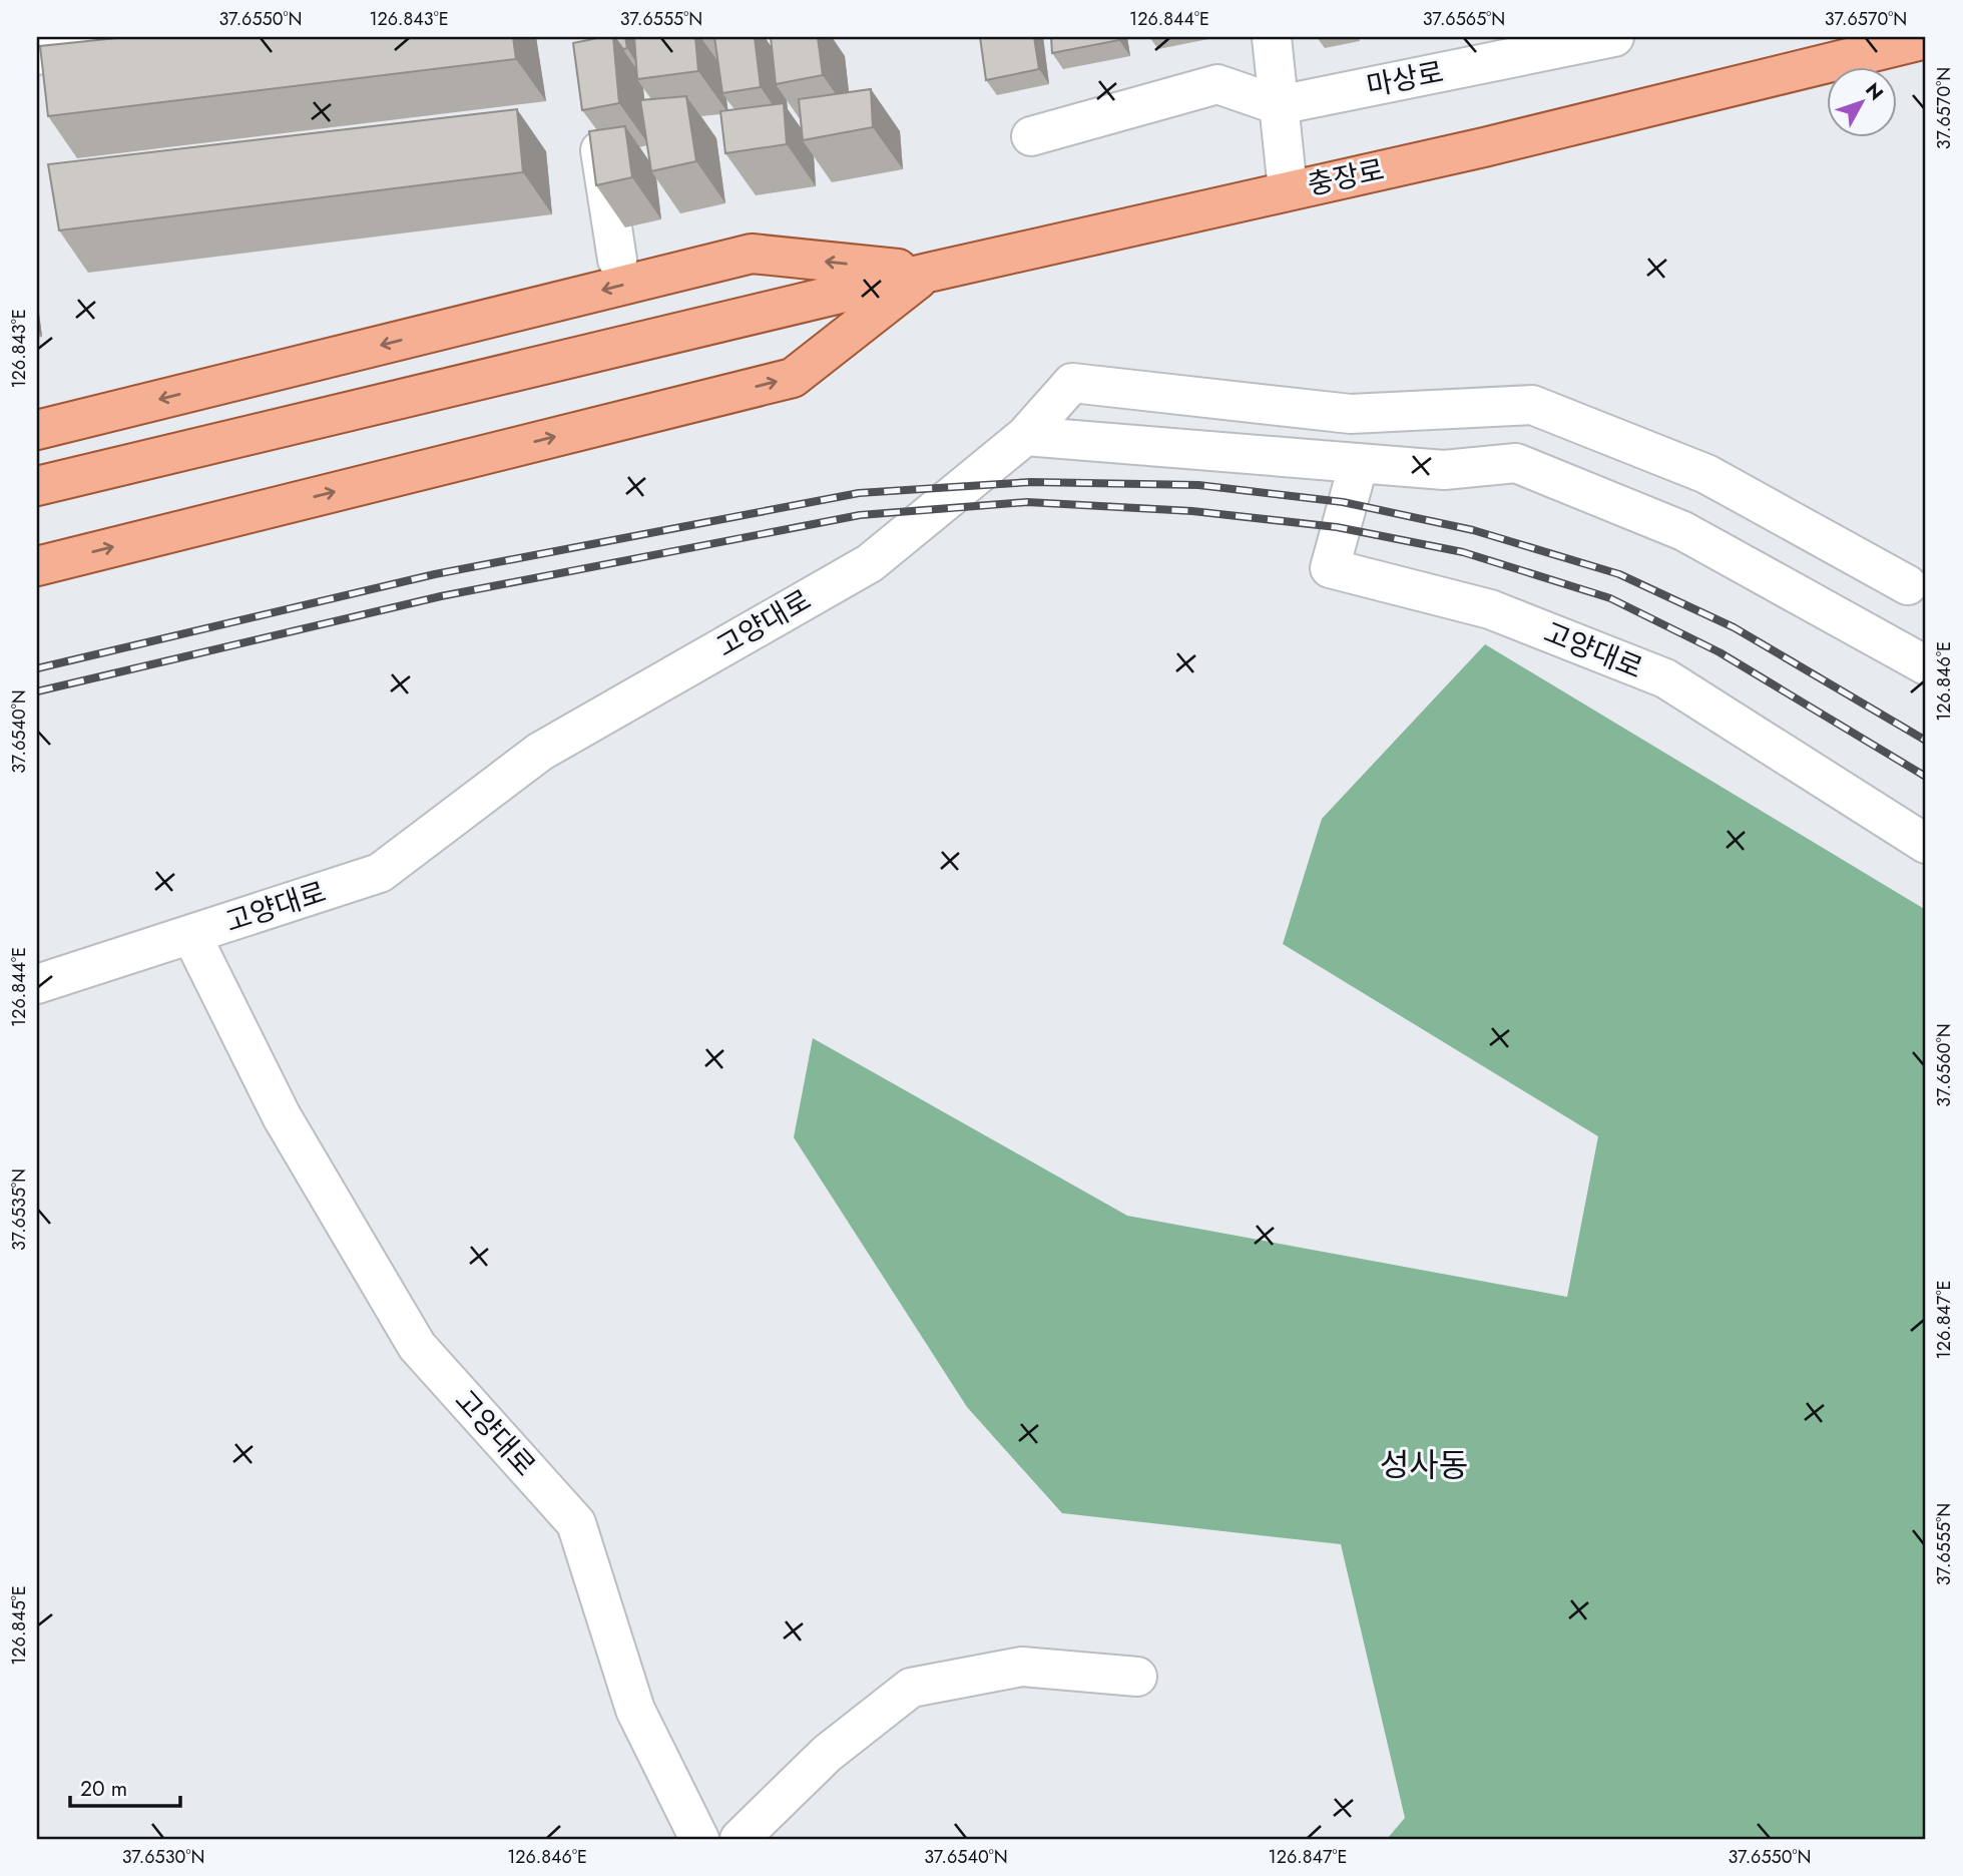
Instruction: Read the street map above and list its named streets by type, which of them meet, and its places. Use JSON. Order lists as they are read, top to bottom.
{
  "streets": {
    "main road": ["충장로"],
    "street": ["마상로", "고양대로"]
  },
  "districts": ["성사동"],
  "scale_bar": "20 m",
  "north": "top right",
  "coordinates": [
    "37.6550°N",
    "126.843°E",
    "37.6555°N",
    "126.844°E",
    "37.6565°N",
    "37.6570°N",
    "126.846°E",
    "37.6540°N",
    "37.6560°N",
    "37.6535°N",
    "126.847°E",
    "126.845°E",
    "37.6530°N"
  ]
}
